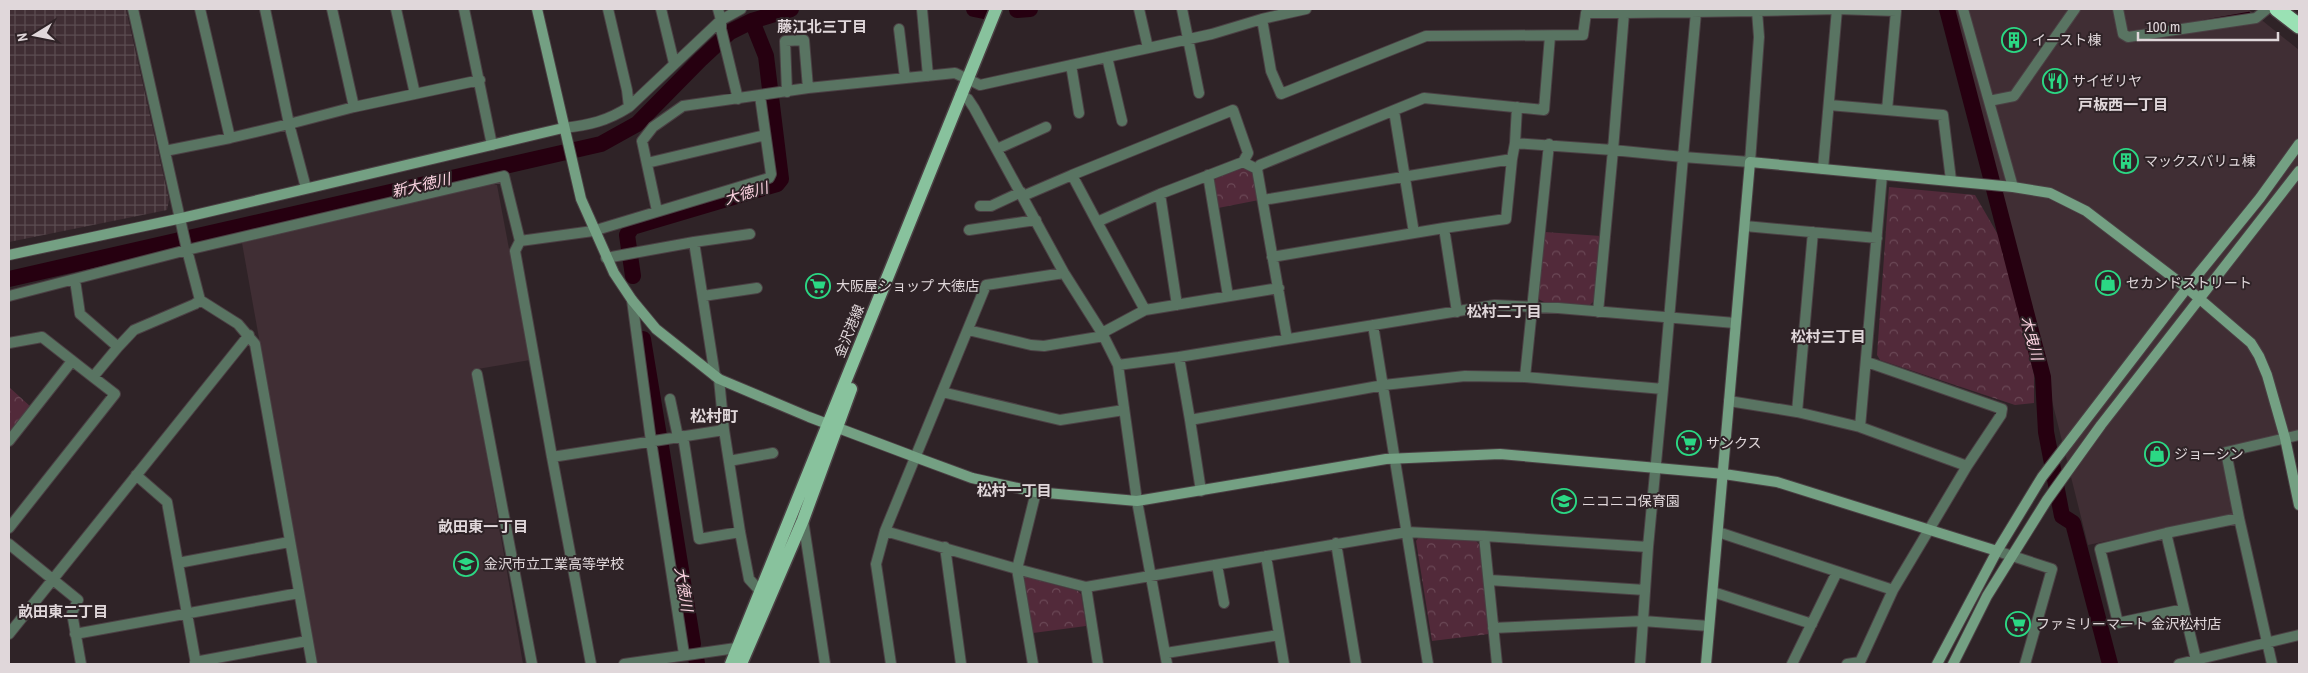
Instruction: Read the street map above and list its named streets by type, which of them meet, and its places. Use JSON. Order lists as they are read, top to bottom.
{
  "streets": {
    "main road": ["金沢港線"]
  },
  "districts": [
    "藤江北三丁目",
    "戸板西一丁目",
    "松村二丁目",
    "松村三丁目",
    "松村町",
    "松村一丁目",
    "畝田東一丁目",
    "畝田東二丁目"
  ],
  "water": ["新大徳川", "大徳川", "木曳川"],
  "places": {
    "building": ["イースト棟", "マックスバリュ棟"],
    "restaurant": ["サイゼリヤ"],
    "shop": ["セカンドストリート", "ジョーシン"],
    "supermarket": ["大阪屋ショップ 大徳店", "サンクス", "ファミリーマート 金沢松村店"],
    "school or university": ["ニコニコ保育園", "金沢市立工業高等学校"]
  },
  "scale_bar": "100 m",
  "north": "left"
}
